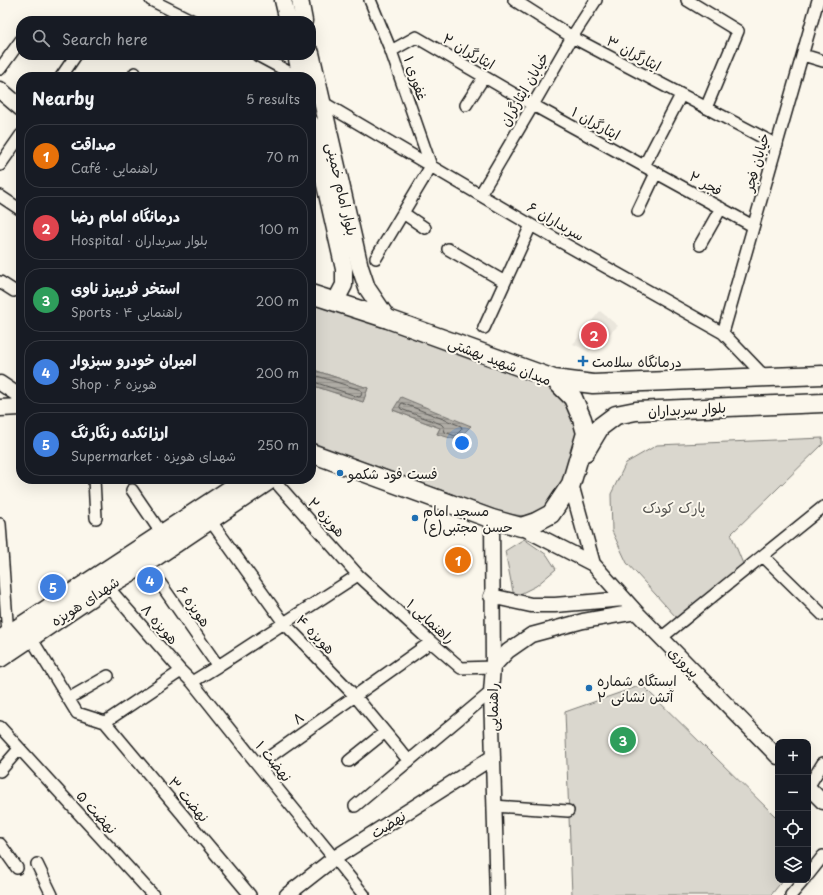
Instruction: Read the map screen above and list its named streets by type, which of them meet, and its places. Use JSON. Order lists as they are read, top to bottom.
{
  "streets": {
    "main road": [
      "بلوار امام خمینی",
      "میدان شهید بهشتی",
      "بلوار سربداران",
      "شهدای هویزه"
    ],
    "street": [
      "ایثارگران ۲",
      "ایثارگران ۳",
      "غفوری ۱",
      "خیابان ایثارگران",
      "ایثارگران ۱",
      "خیابان فجر",
      "فجر ۲",
      "سربداران ۶",
      "هویزه ۲",
      "هویزه ۶",
      "راهنمایی ۱",
      "هویزه ۸",
      "هویزه ۴",
      "پیروزی",
      "راهنمایی",
      "۸",
      "نهضت ۱",
      "نهضت ۳",
      "نهضت ۵",
      "نهضت"
    ]
  },
  "crossings": [
    ["ایثارگران ۲", "غفوری ۱"],
    ["ایثارگران ۲", "خیابان ایثارگران"],
    ["ایثارگران ۲", "ایثارگران ۱"],
    ["ایثارگران ۳", "خیابان ایثارگران"],
    ["ایثارگران ۳", "خیابان فجر"],
    ["غفوری ۱", "سربداران ۶"],
    ["خیابان ایثارگران", "ایثارگران ۱"],
    ["خیابان ایثارگران", "سربداران ۶"],
    ["ایثارگران ۱", "فجر ۲"],
    ["خیابان فجر", "فجر ۲"],
    ["خیابان فجر", "سربداران ۶"],
    ["بلوار امام خمینی", "سربداران ۶"],
    ["بلوار امام خمینی", "میدان شهید بهشتی"],
    ["سربداران ۶", "بلوار سربداران"],
    ["میدان شهید بهشتی", "بلوار سربداران"],
    ["هویزه ۲", "راهنمایی ۱"],
    ["شهدای هویزه", "هویزه ۶"],
    ["شهدای هویزه", "هویزه ۸"],
    ["شهدای هویزه", "هویزه ۴"],
    ["راهنمایی ۱", "راهنمایی"],
    ["راهنمایی ۱", "۸"],
    ["هویزه ۸", "نهضت ۱"],
    ["هویزه ۴", "۸"],
    ["راهنمایی", "نهضت"],
    ["۸", "نهضت ۱"],
    ["نهضت ۱", "نهضت"]
  ],
  "parks": ["پارک کودک"],
  "places": {
    "health": ["درمانگاه سلامت"],
    "other": ["فست فود شکمو", "مسجد امام حسن مجتبی(ع)", "ایستگاه شماره ۲ آتش نشانی"]
  },
  "page": {
    "search": "Search here",
    "heading": ["Nearby", "5 results"],
    "list": [
      {
        "mark": "1",
        "name": "صداقت",
        "note": "Café · راهنمایی",
        "value": "70 m"
      },
      {
        "mark": "2",
        "name": "درمانگاه امام رضا",
        "note": "Hospital · بلوار سربداران",
        "value": "100 m"
      },
      {
        "mark": "3",
        "name": "استخر فریبرز ناوی",
        "note": "Sports · راهنمایی ۴",
        "value": "200 m"
      },
      {
        "mark": "4",
        "name": "امیران خودرو سبزوار",
        "note": "Shop · هویزه ۶",
        "value": "200 m"
      },
      {
        "mark": "5",
        "name": "ارزانکده رنگارنگ",
        "note": "Supermarket · شهدای هویزه",
        "value": "250 m"
      }
    ],
    "pins": [
      "2",
      "1",
      "4",
      "5",
      "3"
    ],
    "map_buttons": ["+", "−"]
  }
}
